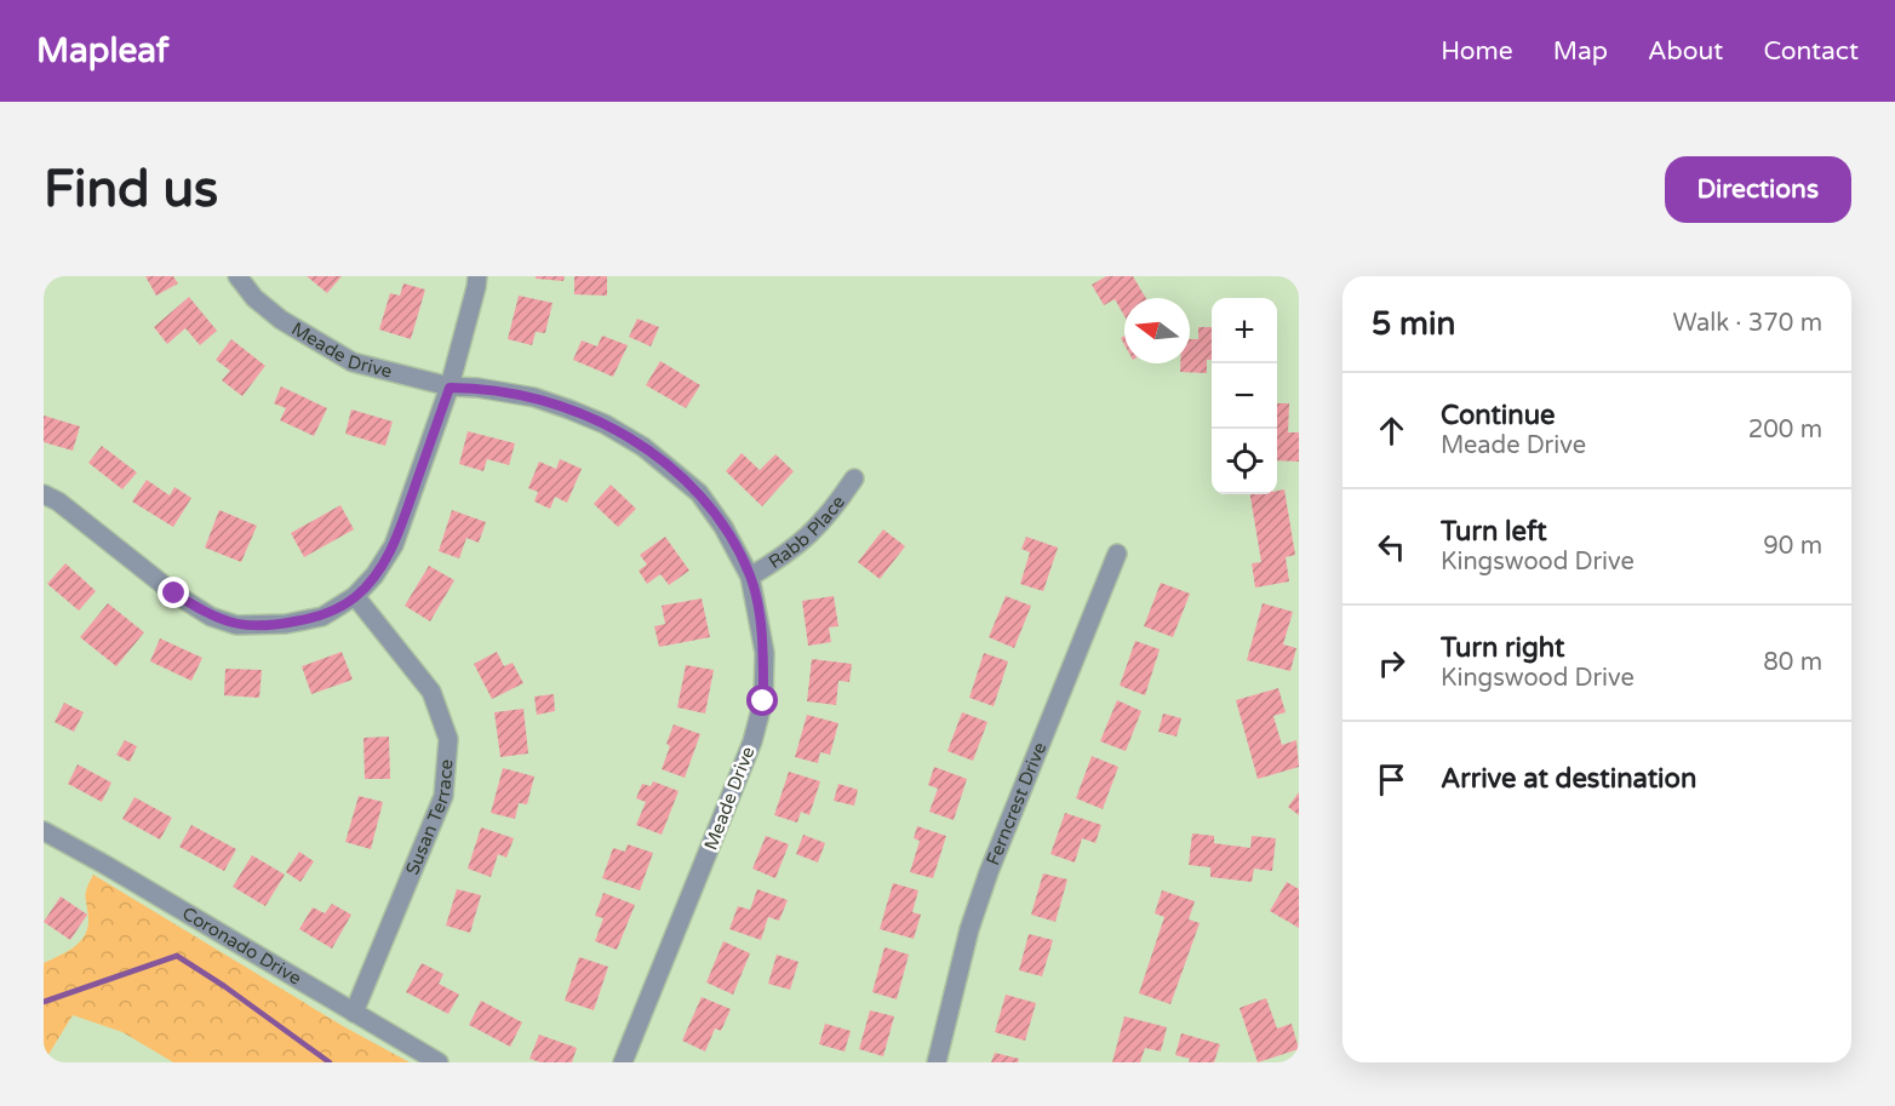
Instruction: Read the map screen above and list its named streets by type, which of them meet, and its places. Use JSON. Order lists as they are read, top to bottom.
{
  "streets": {
    "street": [
      "Meade Drive",
      "Rabb Place",
      "Ferncrest Drive",
      "Susan Terrace",
      "Coronado Drive"
    ]
  },
  "crossings": [
    ["Meade Drive", "Rabb Place"],
    ["Susan Terrace", "Coronado Drive"]
  ],
  "north": "left",
  "page": {
    "header": "Mapleaf",
    "nav": [
      "Home",
      "Map",
      "About",
      "Contact"
    ],
    "buttons": "Directions",
    "title": "Find us",
    "heading": ["5 min", "Walk · 370 m"],
    "map_buttons": ["+", "−"],
    "list": [
      ["Continue", "Meade Drive", "200 m"],
      ["Turn left", "Kingswood Drive", "90 m"],
      ["Turn right", "Kingswood Drive", "80 m"],
      "Arrive at destination"
    ]
  }
}
